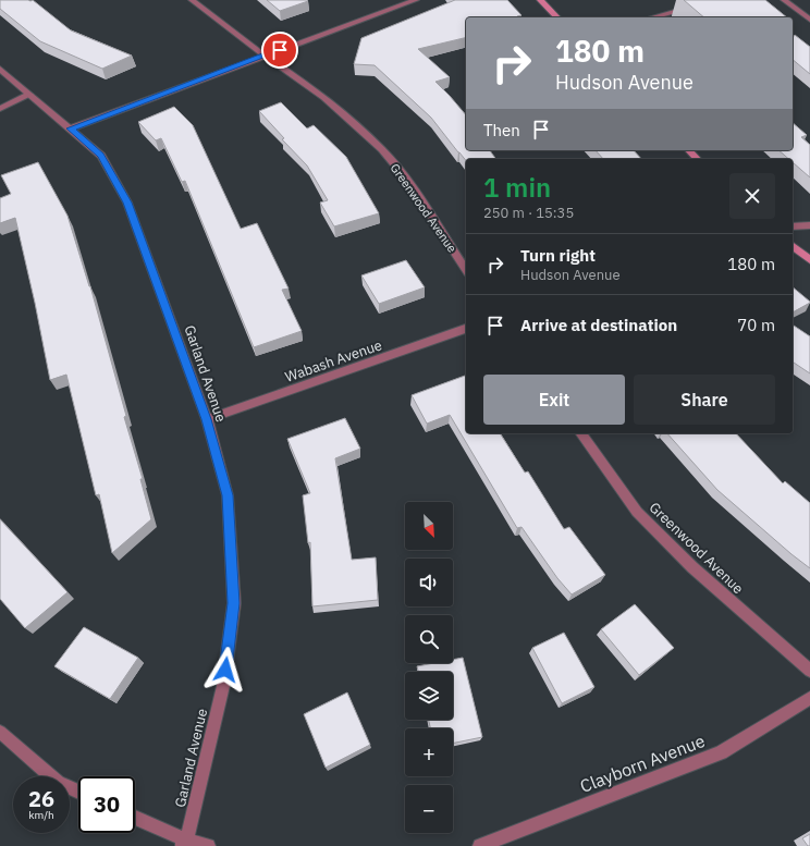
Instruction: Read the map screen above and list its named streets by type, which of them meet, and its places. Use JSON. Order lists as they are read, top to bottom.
{
  "streets": {
    "street": [
      "Greenwood Avenue",
      "Wabash Avenue",
      "Garland Avenue",
      "Clayborn Avenue"
    ]
  },
  "crossings": [
    ["Wabash Avenue", "Garland Avenue"]
  ],
  "north": "bottom right",
  "page": {
    "turn": ["180 m", "Hudson Avenue"],
    "then": "Then",
    "heading": ["1 min", "250 m · 15:35"],
    "list": [
      {
        "name": "Turn right",
        "note": "Hudson Avenue",
        "value": "180 m"
      },
      {
        "name": "Arrive at destination",
        "value": "70 m"
      }
    ],
    "buttons": ["Exit", "Share"],
    "map_buttons": ["+", "−"],
    "speed": "26 km/h",
    "limit": "30"
  }
}
